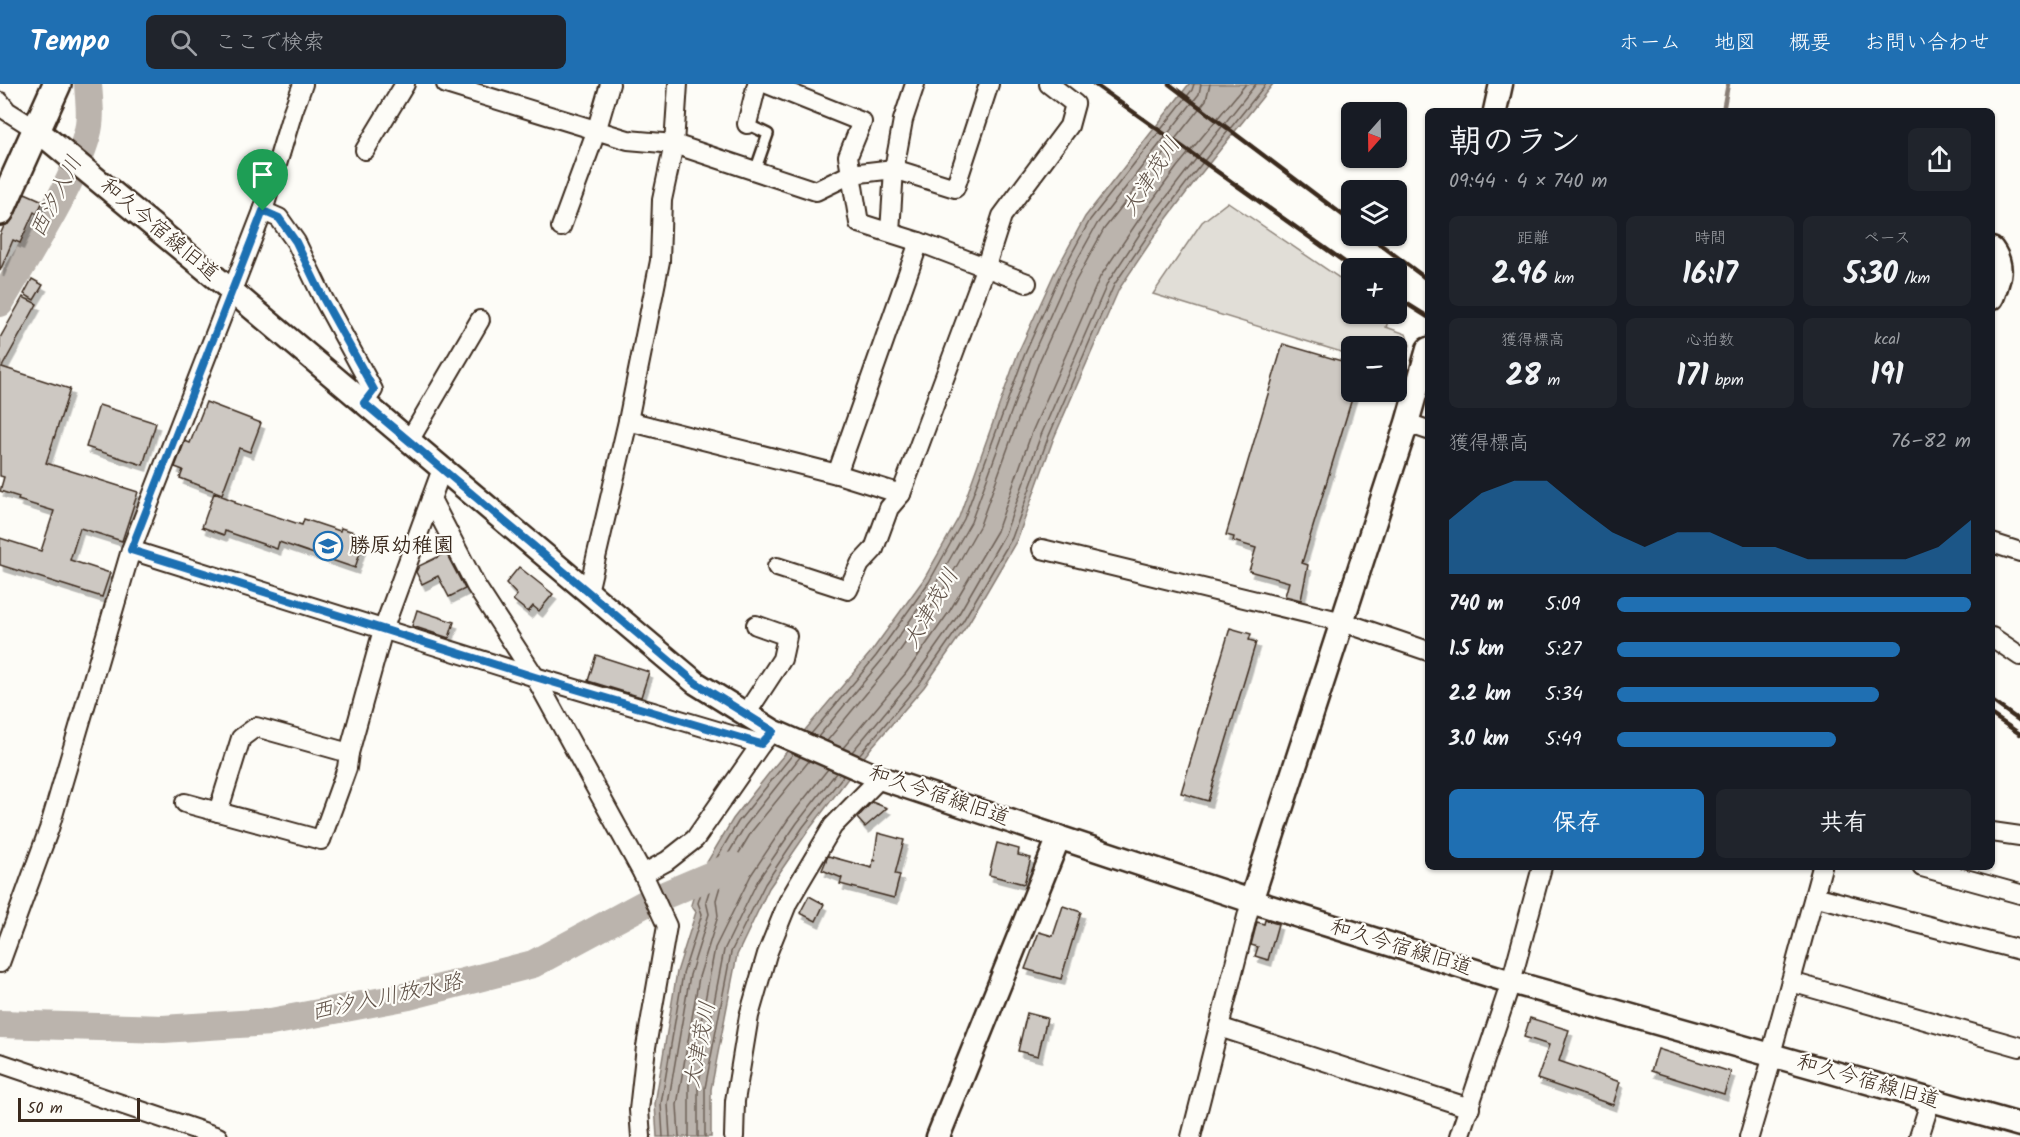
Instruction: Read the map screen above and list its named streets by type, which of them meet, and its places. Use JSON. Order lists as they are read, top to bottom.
{
  "streets": {
    "street": ["和久今宿線旧道"]
  },
  "water": ["大津茂川", "西汐入川", "西汐入川放水路"],
  "places": {
    "school or university": ["勝原幼稚園"]
  },
  "scale_bar": "50 m",
  "north": "bottom",
  "page": {
    "header": "Tempo",
    "search": "ここで検索",
    "nav": [
      "ホーム",
      "地図",
      "概要",
      "お問い合わせ"
    ],
    "map_buttons": ["+", "−"],
    "heading": ["朝のラン", "09:44 · 4 × 740 m"],
    "stats": [
      ["距離", "2.96 km"],
      ["時間", "16:17"],
      ["ペース", "5:30 /km"],
      ["獲得標高", "28 m"],
      ["心拍数", "171 bpm"],
      ["kcal", "191"]
    ],
    "chart": ["獲得標高", "76–82 m"],
    "list": [
      {
        "name": "740 m",
        "note": "5:09"
      },
      {
        "name": "1.5 km",
        "note": "5:27"
      },
      {
        "name": "2.2 km",
        "note": "5:34"
      },
      {
        "name": "3.0 km",
        "note": "5:49"
      }
    ],
    "buttons": ["保存", "共有"],
    "scale": "50 m"
  }
}
